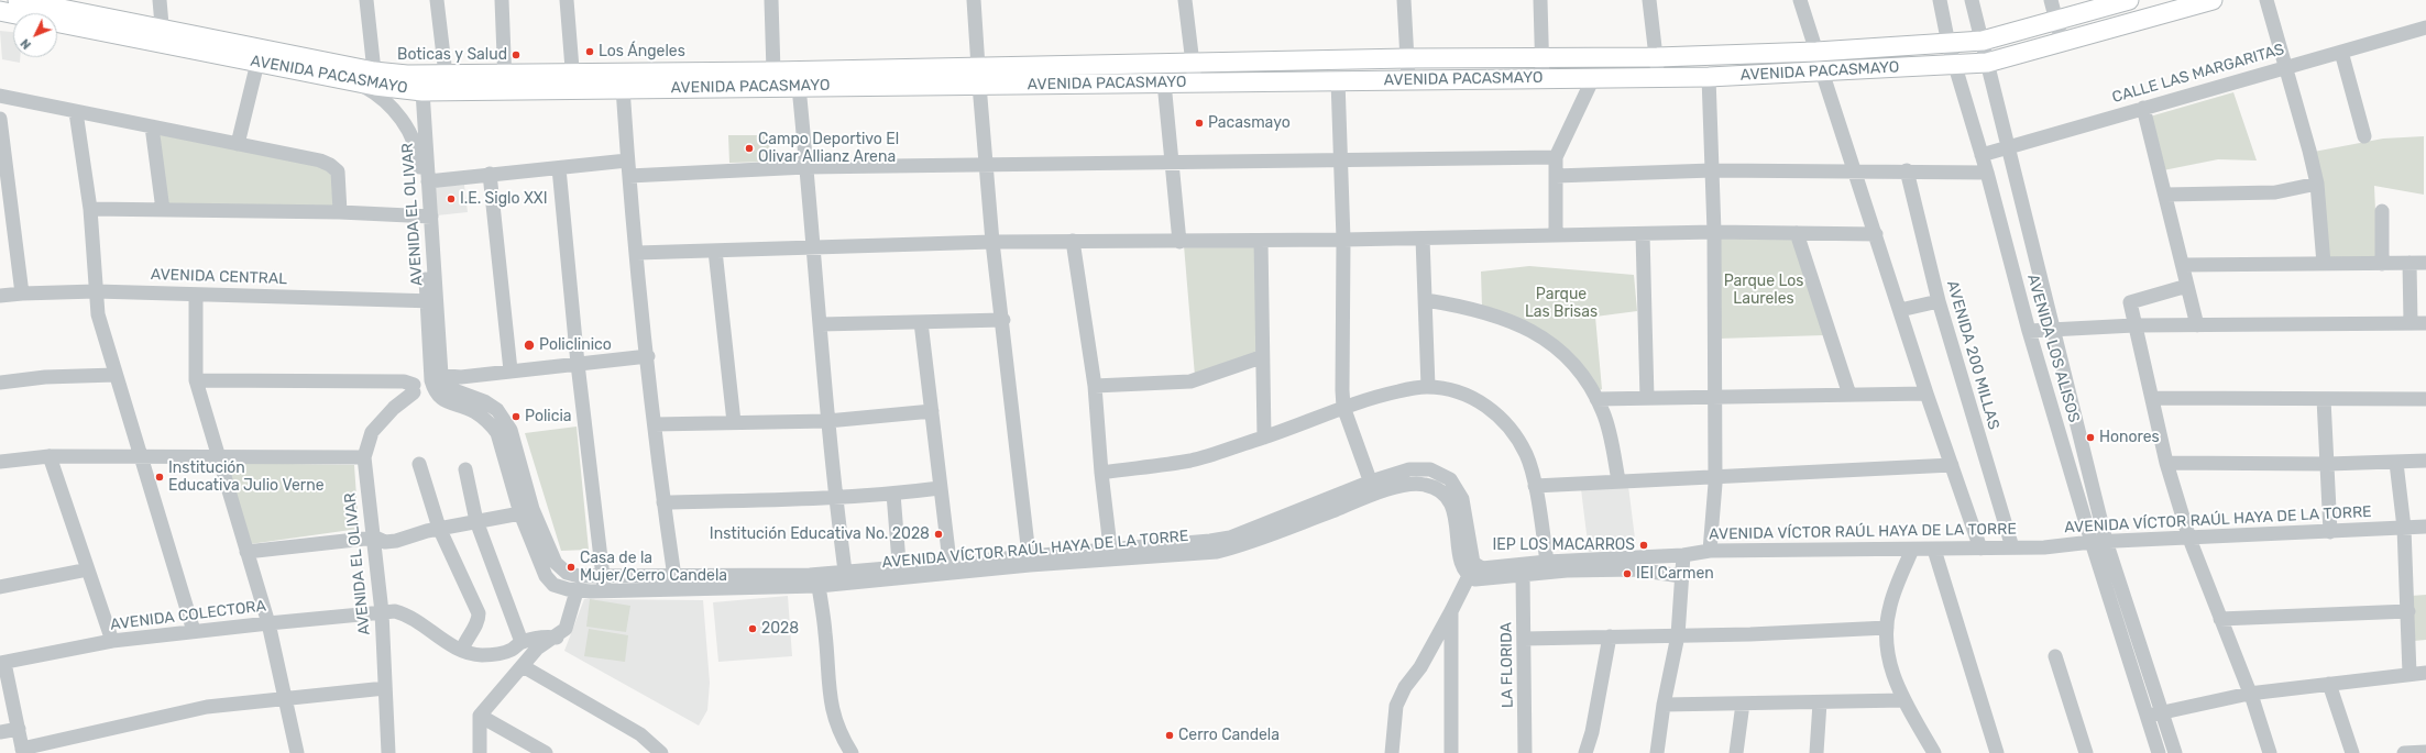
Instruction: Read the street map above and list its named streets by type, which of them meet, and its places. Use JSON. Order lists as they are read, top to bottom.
{
  "streets": {
    "main road": ["AVENIDA PACASMAYO"],
    "street": [
      "CALLE LAS MARGARITAS",
      "AVENIDA EL OLIVAR",
      "AVENIDA CENTRAL",
      "AVENIDA LOS ALISOS",
      "AVENIDA 200 MILLAS",
      "AVENIDA VÍCTOR RAÚL HAYA DE LA TORRE",
      "AVENIDA COLECTORA",
      "LA FLORIDA"
    ]
  },
  "crossings": [
    ["AVENIDA PACASMAYO", "AVENIDA EL OLIVAR"],
    ["AVENIDA PACASMAYO", "AVENIDA LOS ALISOS"],
    ["CALLE LAS MARGARITAS", "AVENIDA LOS ALISOS"],
    ["AVENIDA EL OLIVAR", "AVENIDA CENTRAL"],
    ["AVENIDA EL OLIVAR", "AVENIDA COLECTORA"],
    ["AVENIDA LOS ALISOS", "AVENIDA VÍCTOR RAÚL HAYA DE LA TORRE"],
    ["AVENIDA 200 MILLAS", "AVENIDA VÍCTOR RAÚL HAYA DE LA TORRE"]
  ],
  "parks": ["Parque Los Laureles", "Parque Las Brisas"],
  "places": [
    "Los Ángeles",
    "Boticas y Salud",
    "Pacasmayo",
    "Campo Deportivo El Olivar Allianz Arena",
    "I.E. Siglo XXI",
    "Policlinico",
    "Policia",
    "Honores",
    "Institución Educativa Julio Verne",
    "Institución Educativa No. 2028",
    "IEP LOS MACARROS",
    "Casa de la Mujer/Cerro Candela",
    "IEI Carmen",
    "2028",
    "Cerro Candela"
  ],
  "north": "bottom left"
}
